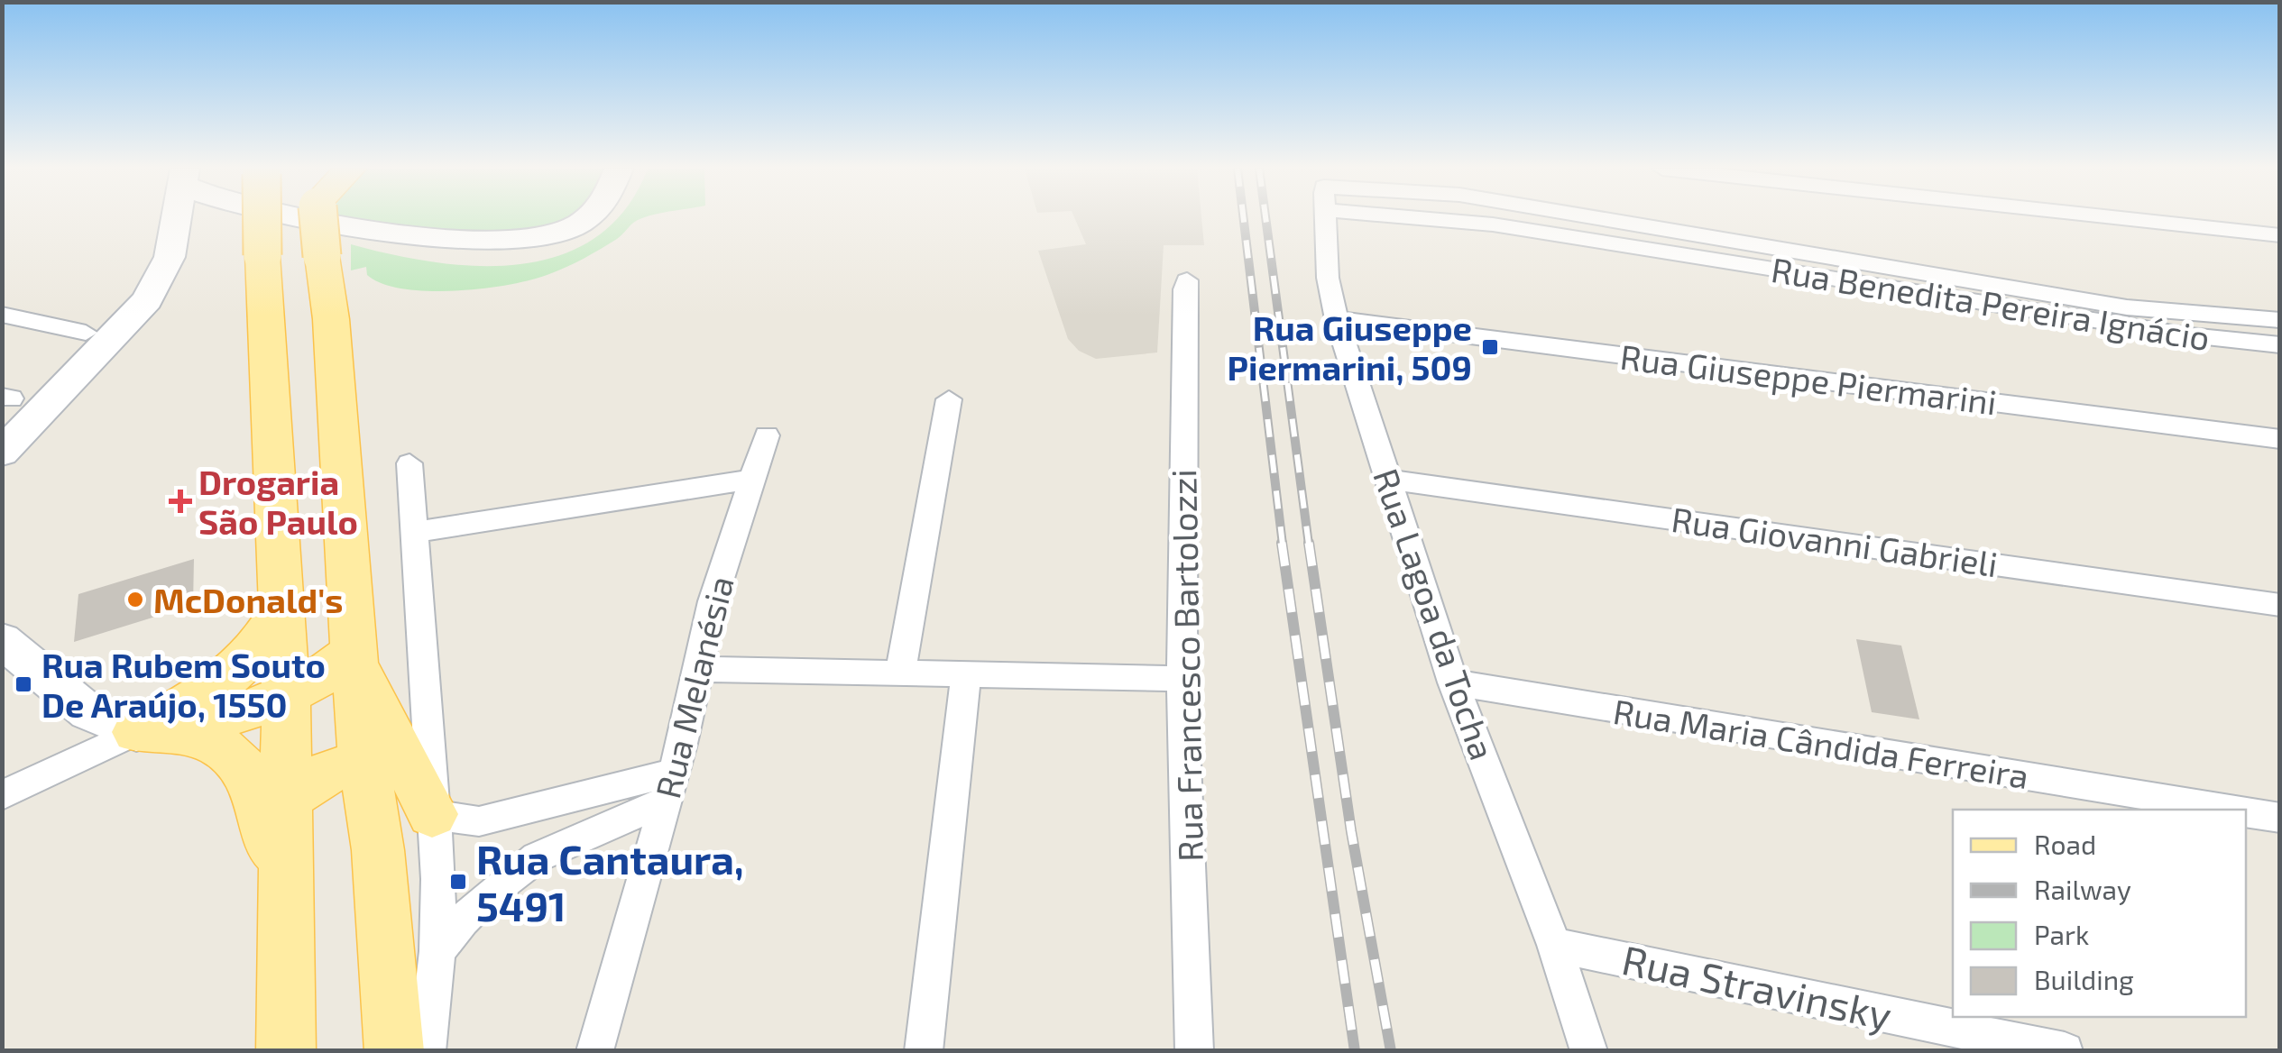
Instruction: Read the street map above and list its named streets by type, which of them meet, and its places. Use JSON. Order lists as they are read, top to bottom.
{
  "streets": {
    "street": [
      "Rua Benedita Pereira Ignácio",
      "Rua Giuseppe Piermarini",
      "Rua Giovanni Gabrieli",
      "Rua Lagoa da Tocha",
      "Rua Francesco Bartolozzi",
      "Rua Melanésia",
      "Rua Maria Cândida Ferreira",
      "Rua Stravinsky"
    ]
  },
  "crossings": [
    ["Rua Giuseppe Piermarini", "Rua Lagoa da Tocha"],
    ["Rua Giovanni Gabrieli", "Rua Lagoa da Tocha"],
    ["Rua Lagoa da Tocha", "Rua Maria Cândida Ferreira"],
    ["Rua Lagoa da Tocha", "Rua Stravinsky"]
  ],
  "places": {
    "transit": ["Rua Giuseppe Piermarini, 509", "Rua Rubem Souto De Araújo, 1550", "Rua Cantaura, 5491"],
    "health": ["Drogaria São Paulo"],
    "other": ["McDonald's"]
  },
  "legend": [
    "Road",
    "Railway",
    "Park",
    "Building"
  ]
}
